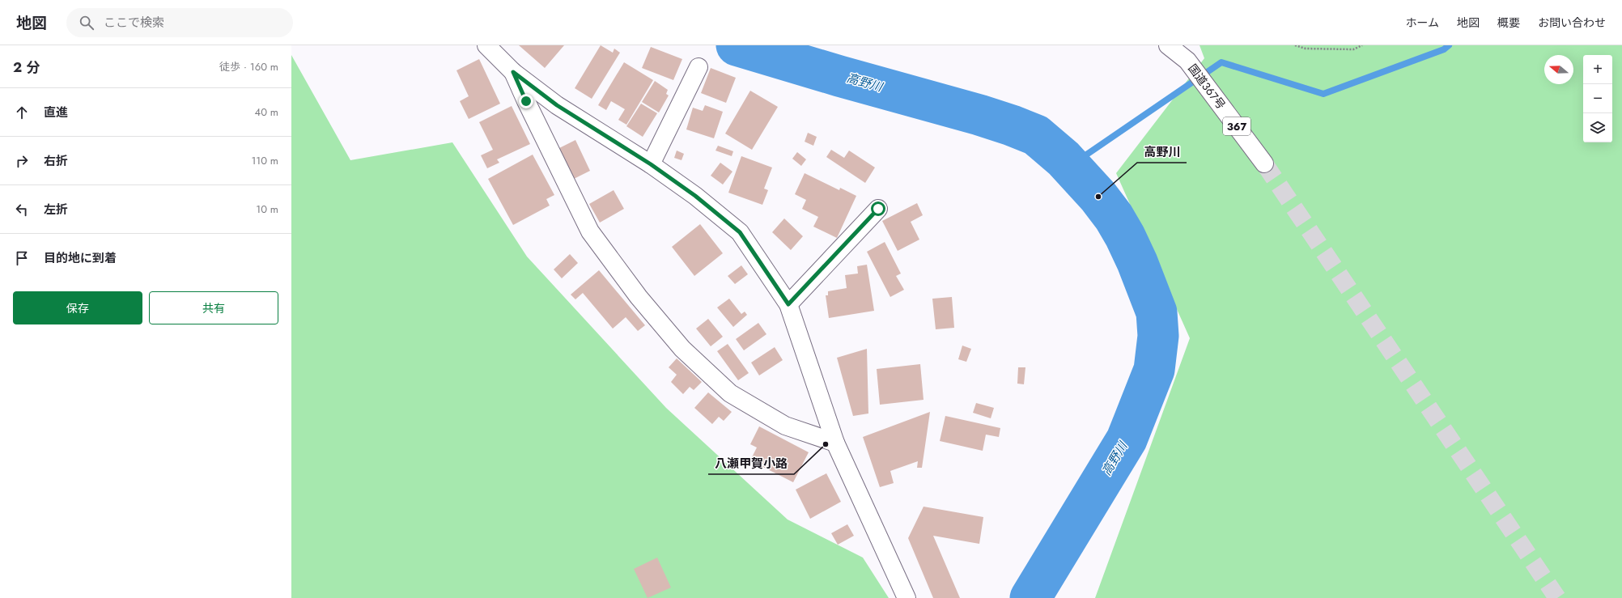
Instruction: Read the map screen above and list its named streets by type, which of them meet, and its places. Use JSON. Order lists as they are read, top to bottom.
{
  "streets": {
    "main road": ["国道367号", "367"]
  },
  "water": ["高野川"],
  "places": ["高野川", "八瀬甲賀小路"],
  "north": "left",
  "page": {
    "header": "地図",
    "search": "ここで検索",
    "nav": [
      "ホーム",
      "地図",
      "概要",
      "お問い合わせ"
    ],
    "heading": ["2 分", "徒歩 · 160 m"],
    "map_buttons": ["+", "−"],
    "list": [
      ["直進", "40 m"],
      ["右折", "110 m"],
      ["左折", "10 m"],
      "目的地に到着"
    ],
    "buttons": ["保存", "共有"]
  }
}
